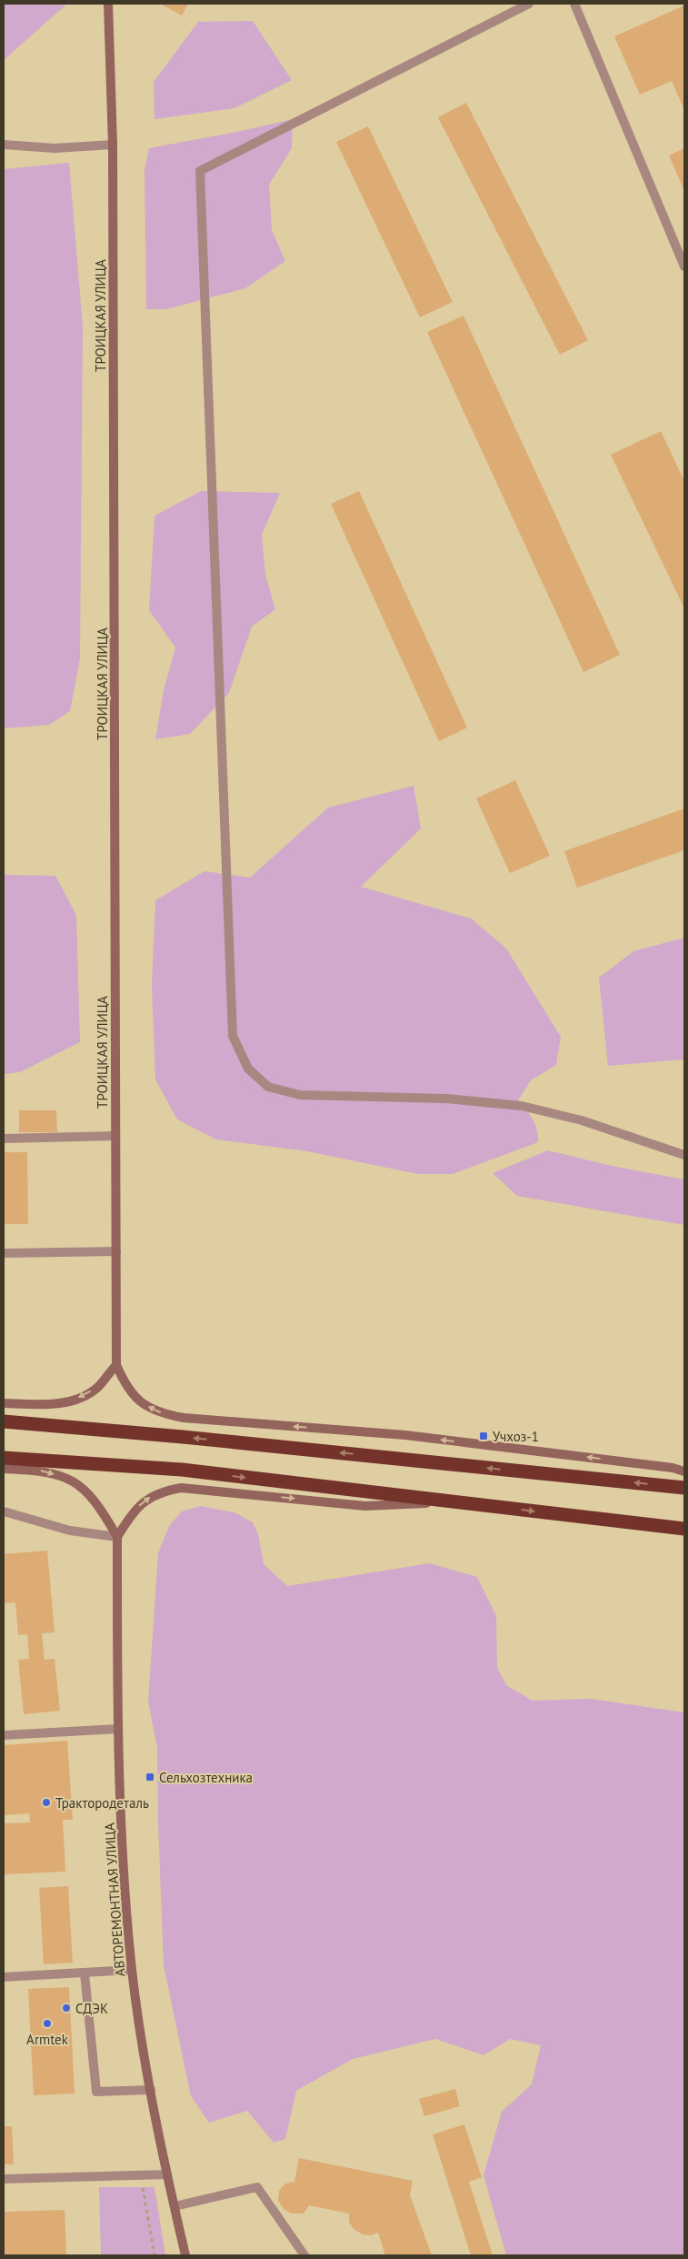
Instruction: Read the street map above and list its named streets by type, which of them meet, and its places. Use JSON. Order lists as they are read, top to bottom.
{
  "streets": {
    "street": ["ТРОИЦКАЯ УЛИЦА", "АВТОРЕМОНТНАЯ УЛИЦА"]
  },
  "places": {
    "transit": ["Учхоз-1", "Сельхозтехника"],
    "other": ["Трактородеталь", "СДЭК", "Armtek"]
  }
}
